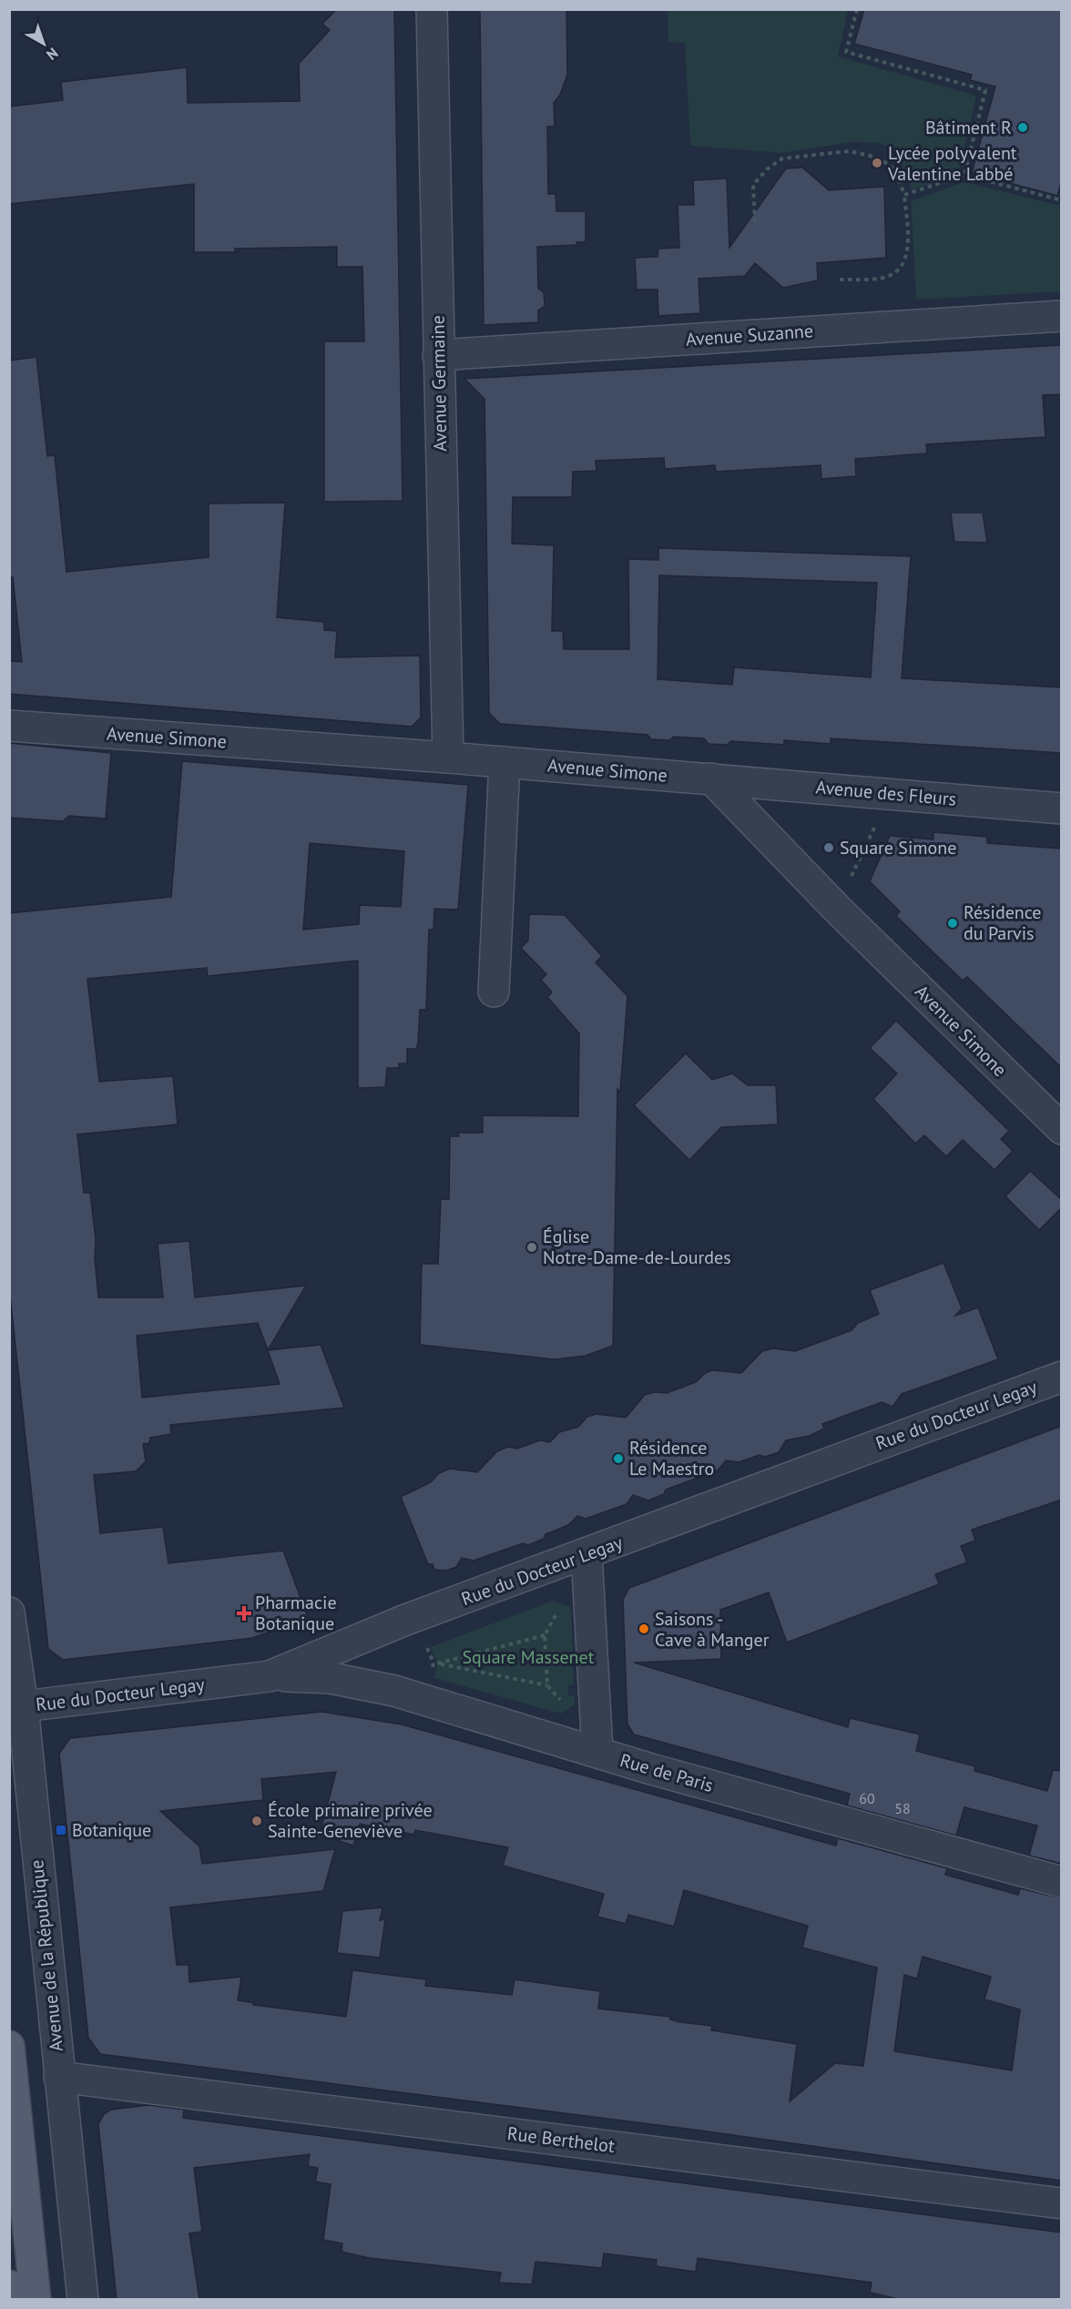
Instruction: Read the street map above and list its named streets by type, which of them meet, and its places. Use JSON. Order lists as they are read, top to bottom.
{
  "streets": {
    "street": [
      "Avenue Suzanne",
      "Avenue Germaine",
      "Avenue Simone",
      "Avenue des Fleurs",
      "Rue du Docteur Legay",
      "Rue de Paris",
      "Avenue de la République",
      "Rue Berthelot"
    ]
  },
  "crossings": [
    ["Avenue Suzanne", "Avenue Germaine"],
    ["Avenue Germaine", "Avenue Simone"],
    ["Avenue Simone", "Avenue des Fleurs"],
    ["Rue du Docteur Legay", "Rue de Paris"],
    ["Rue du Docteur Legay", "Avenue de la République"],
    ["Avenue de la République", "Rue Berthelot"]
  ],
  "parks": ["Square Massenet"],
  "places": {
    "other": [
      "Bâtiment R",
      "Lycée polyvalent Valentine Labbé",
      "Square Simone",
      "Résidence du Parvis",
      "Église Notre-Dame-de-Lourdes",
      "Résidence Le Maestro",
      "Saisons - Cave à Manger",
      "École primaire privée Sainte-Geneviève"
    ],
    "health": ["Pharmacie Botanique"],
    "transit": ["Botanique"]
  },
  "house_numbers": ["60", "58"],
  "north": "bottom right"
}
